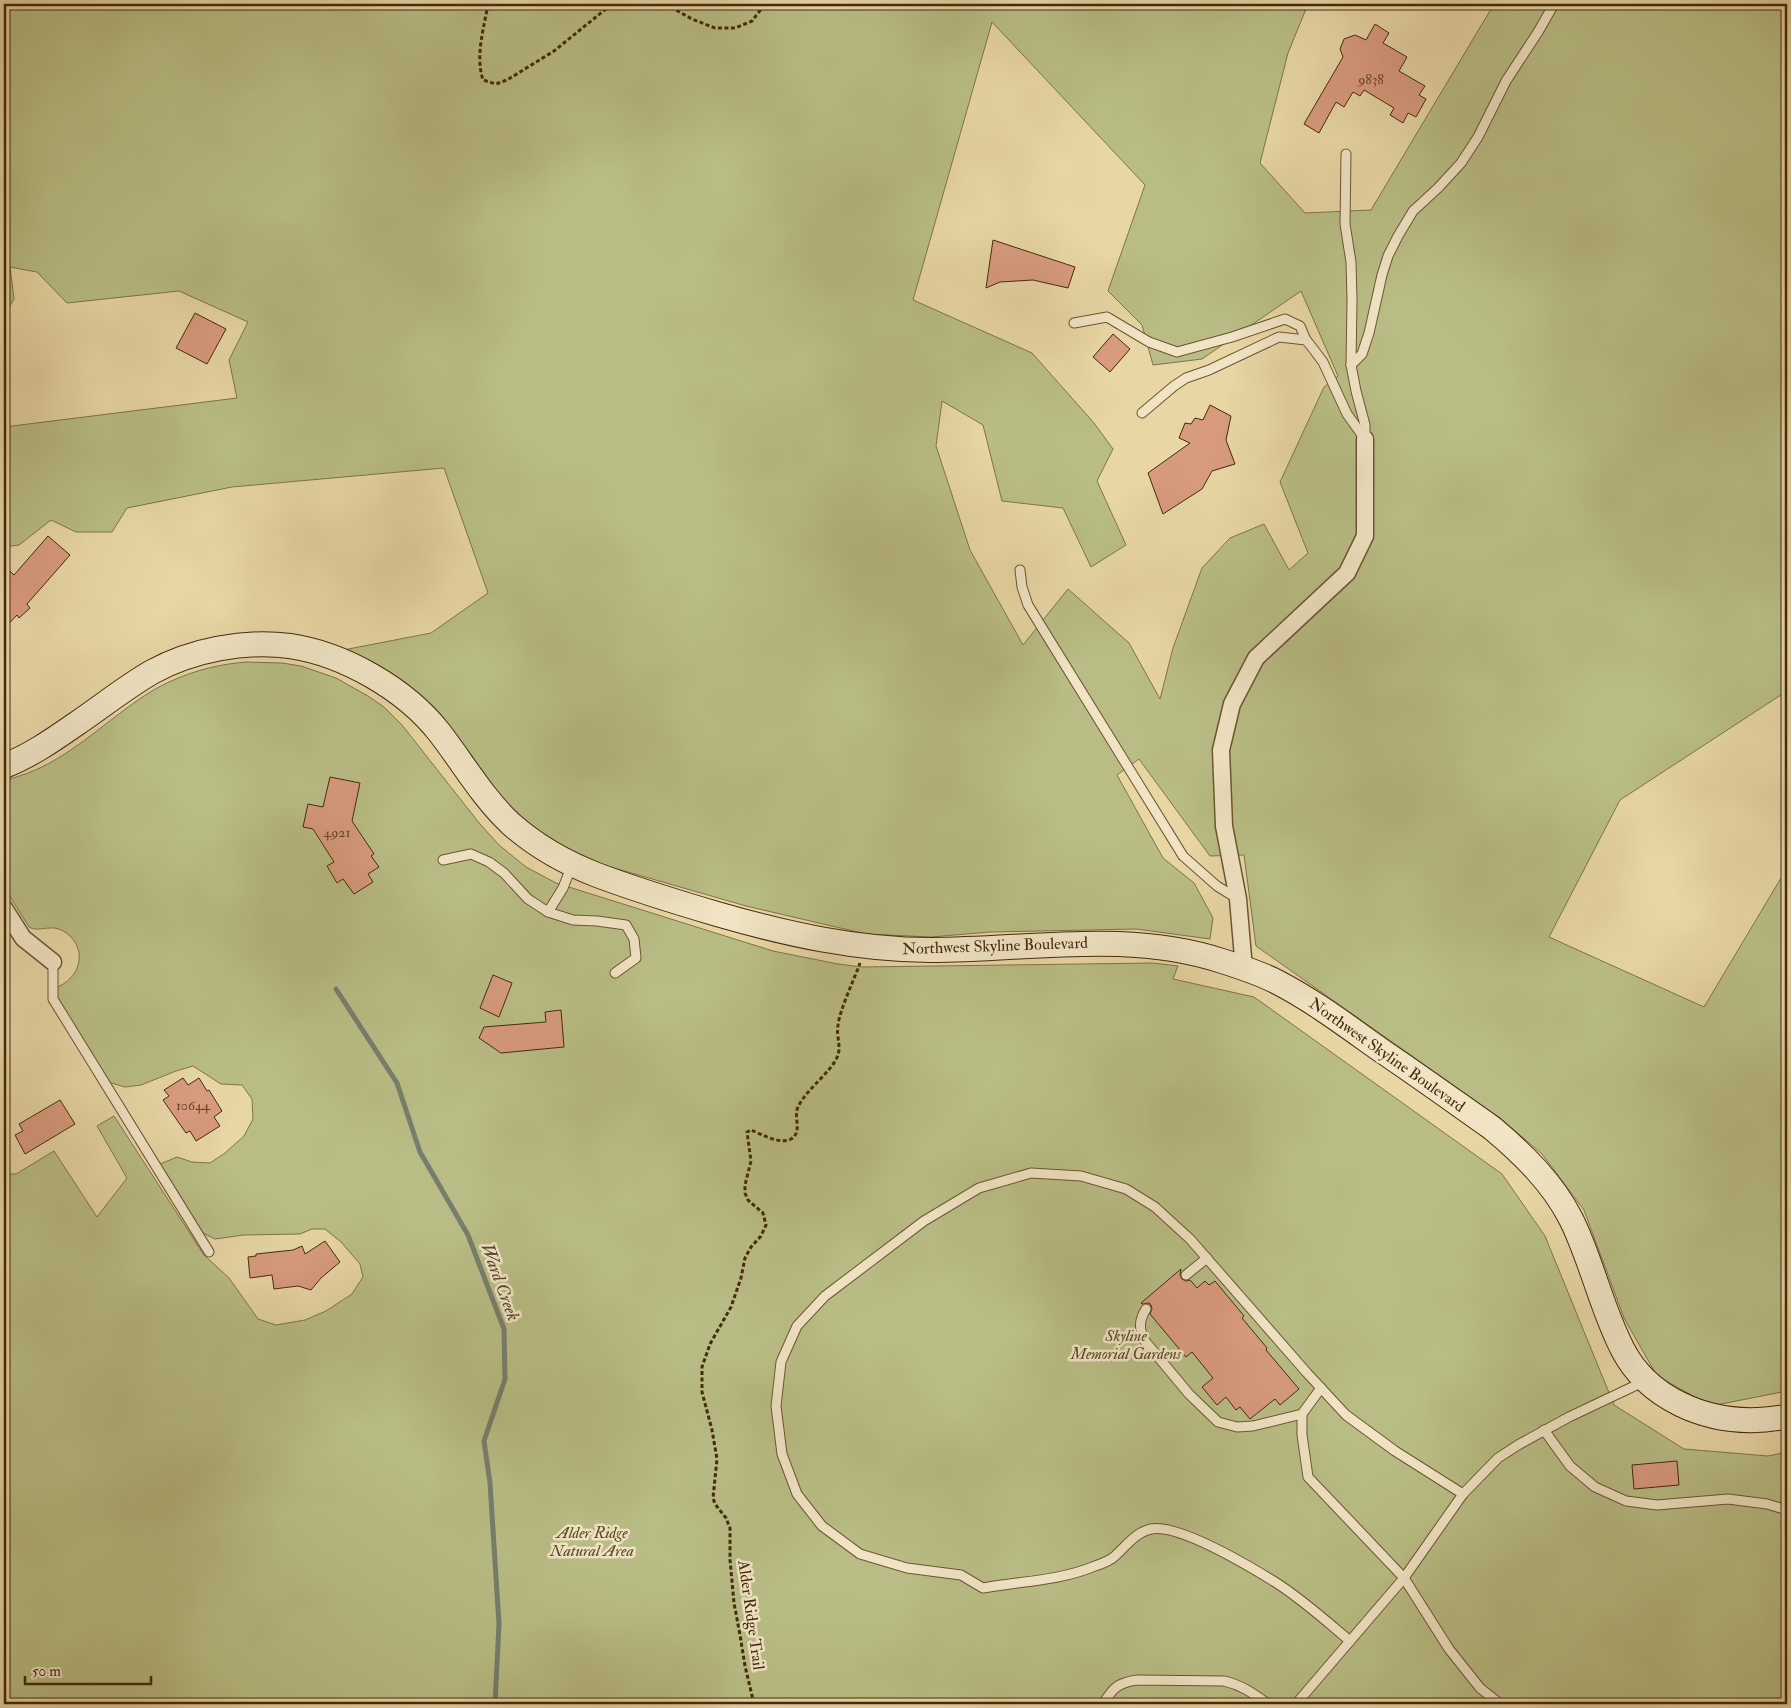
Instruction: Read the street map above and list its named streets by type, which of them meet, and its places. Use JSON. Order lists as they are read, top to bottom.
{
  "streets": {
    "main road": ["Northwest Skyline Boulevard"],
    "path": ["Alder Ridge Trail"]
  },
  "crossings": [
    ["Northwest Skyline Boulevard", "Alder Ridge Trail"]
  ],
  "water": ["Ward Creek"],
  "parks": ["Skyline Memorial Gardens", "Alder Ridge Natural Area"],
  "house_numbers": ["9838", "4921", "10644"],
  "scale_bar": "50 m"
}
